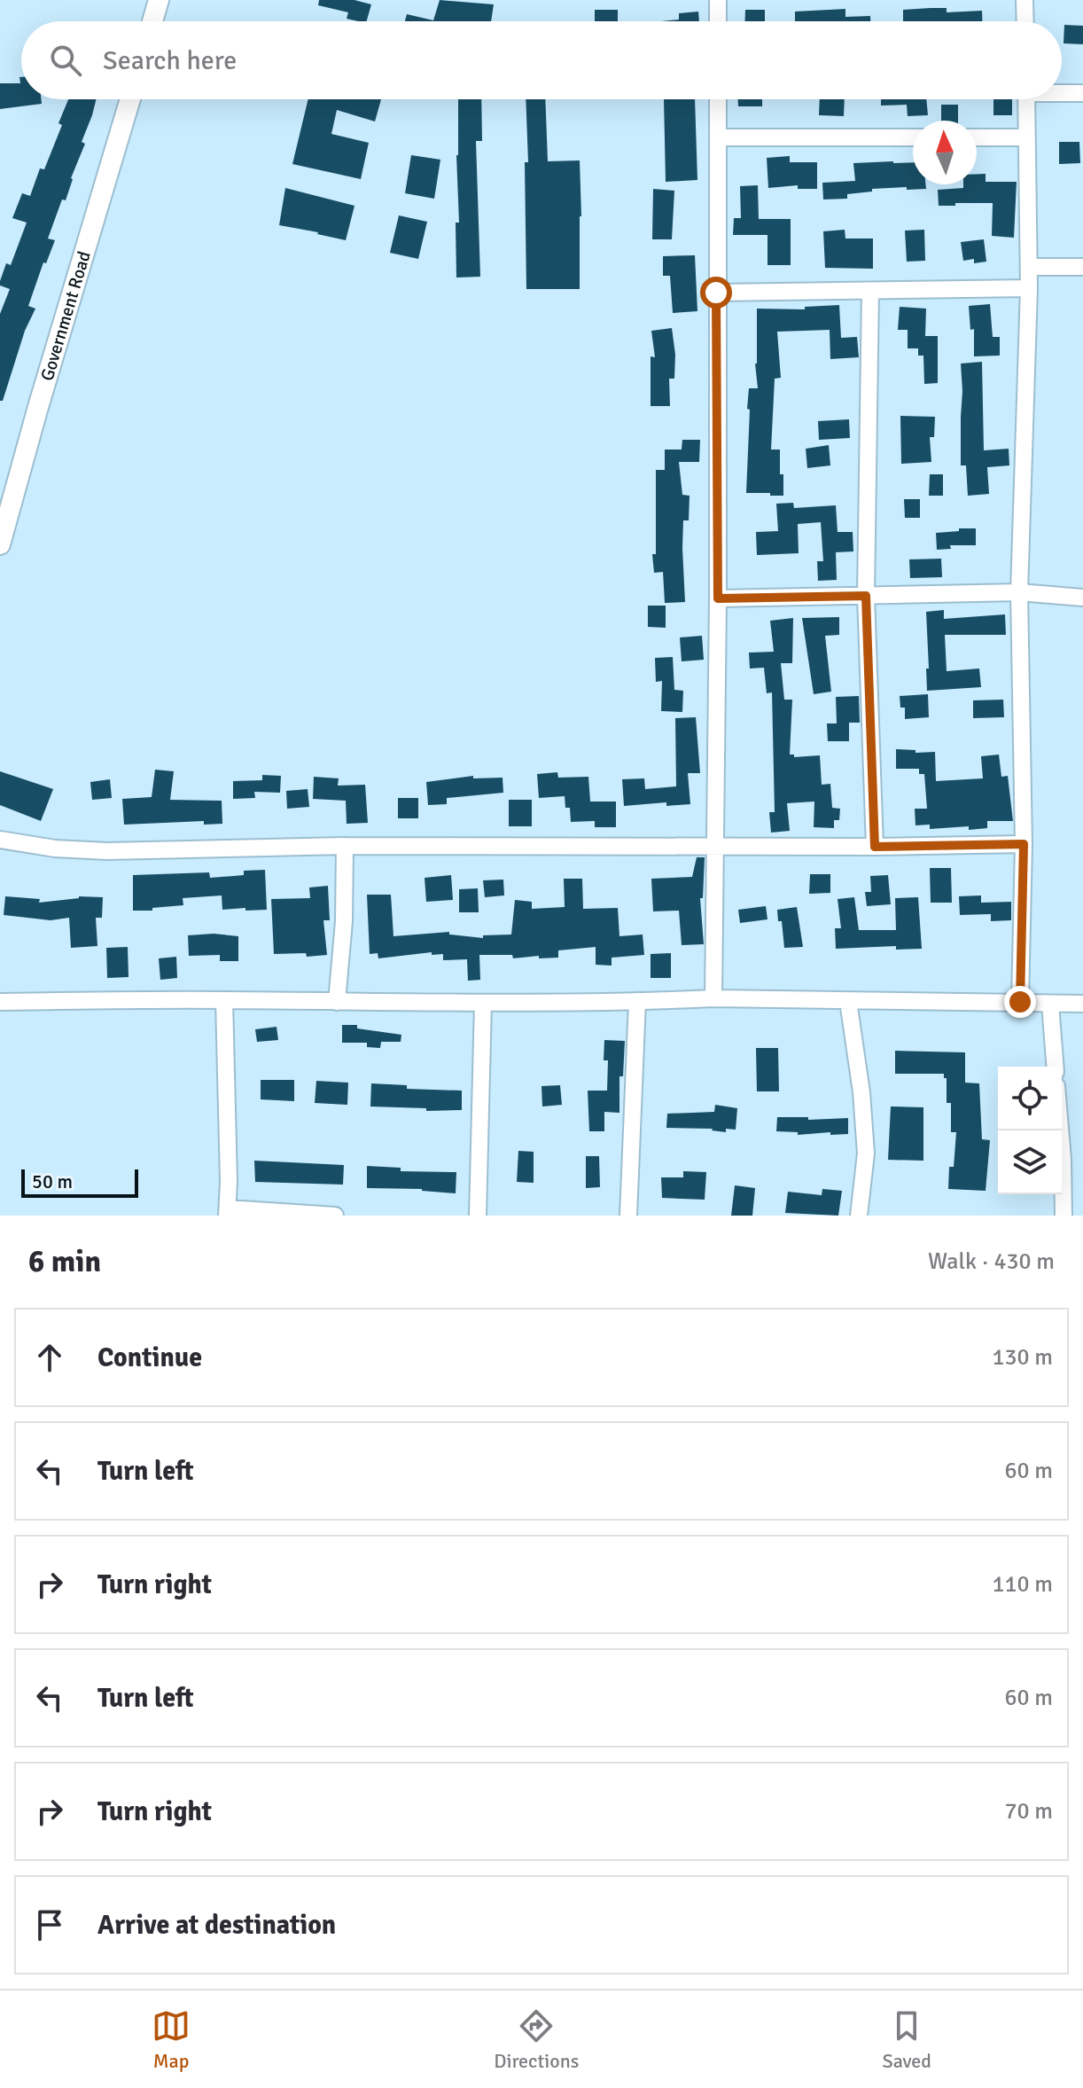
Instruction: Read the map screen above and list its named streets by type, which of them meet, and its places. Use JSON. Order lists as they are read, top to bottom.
{
  "streets": {
    "street": ["Government Road"]
  },
  "scale_bar": "50 m",
  "north": "top",
  "page": {
    "search": "Search here",
    "scale": "50 m",
    "heading": ["6 min", "Walk · 430 m"],
    "list": [
      ["Continue", "130 m"],
      ["Turn left", "60 m"],
      ["Turn right", "110 m"],
      ["Turn left", "60 m"],
      ["Turn right", "70 m"],
      "Arrive at destination"
    ],
    "nav": ["Map", "Directions", "Saved"]
  }
}
